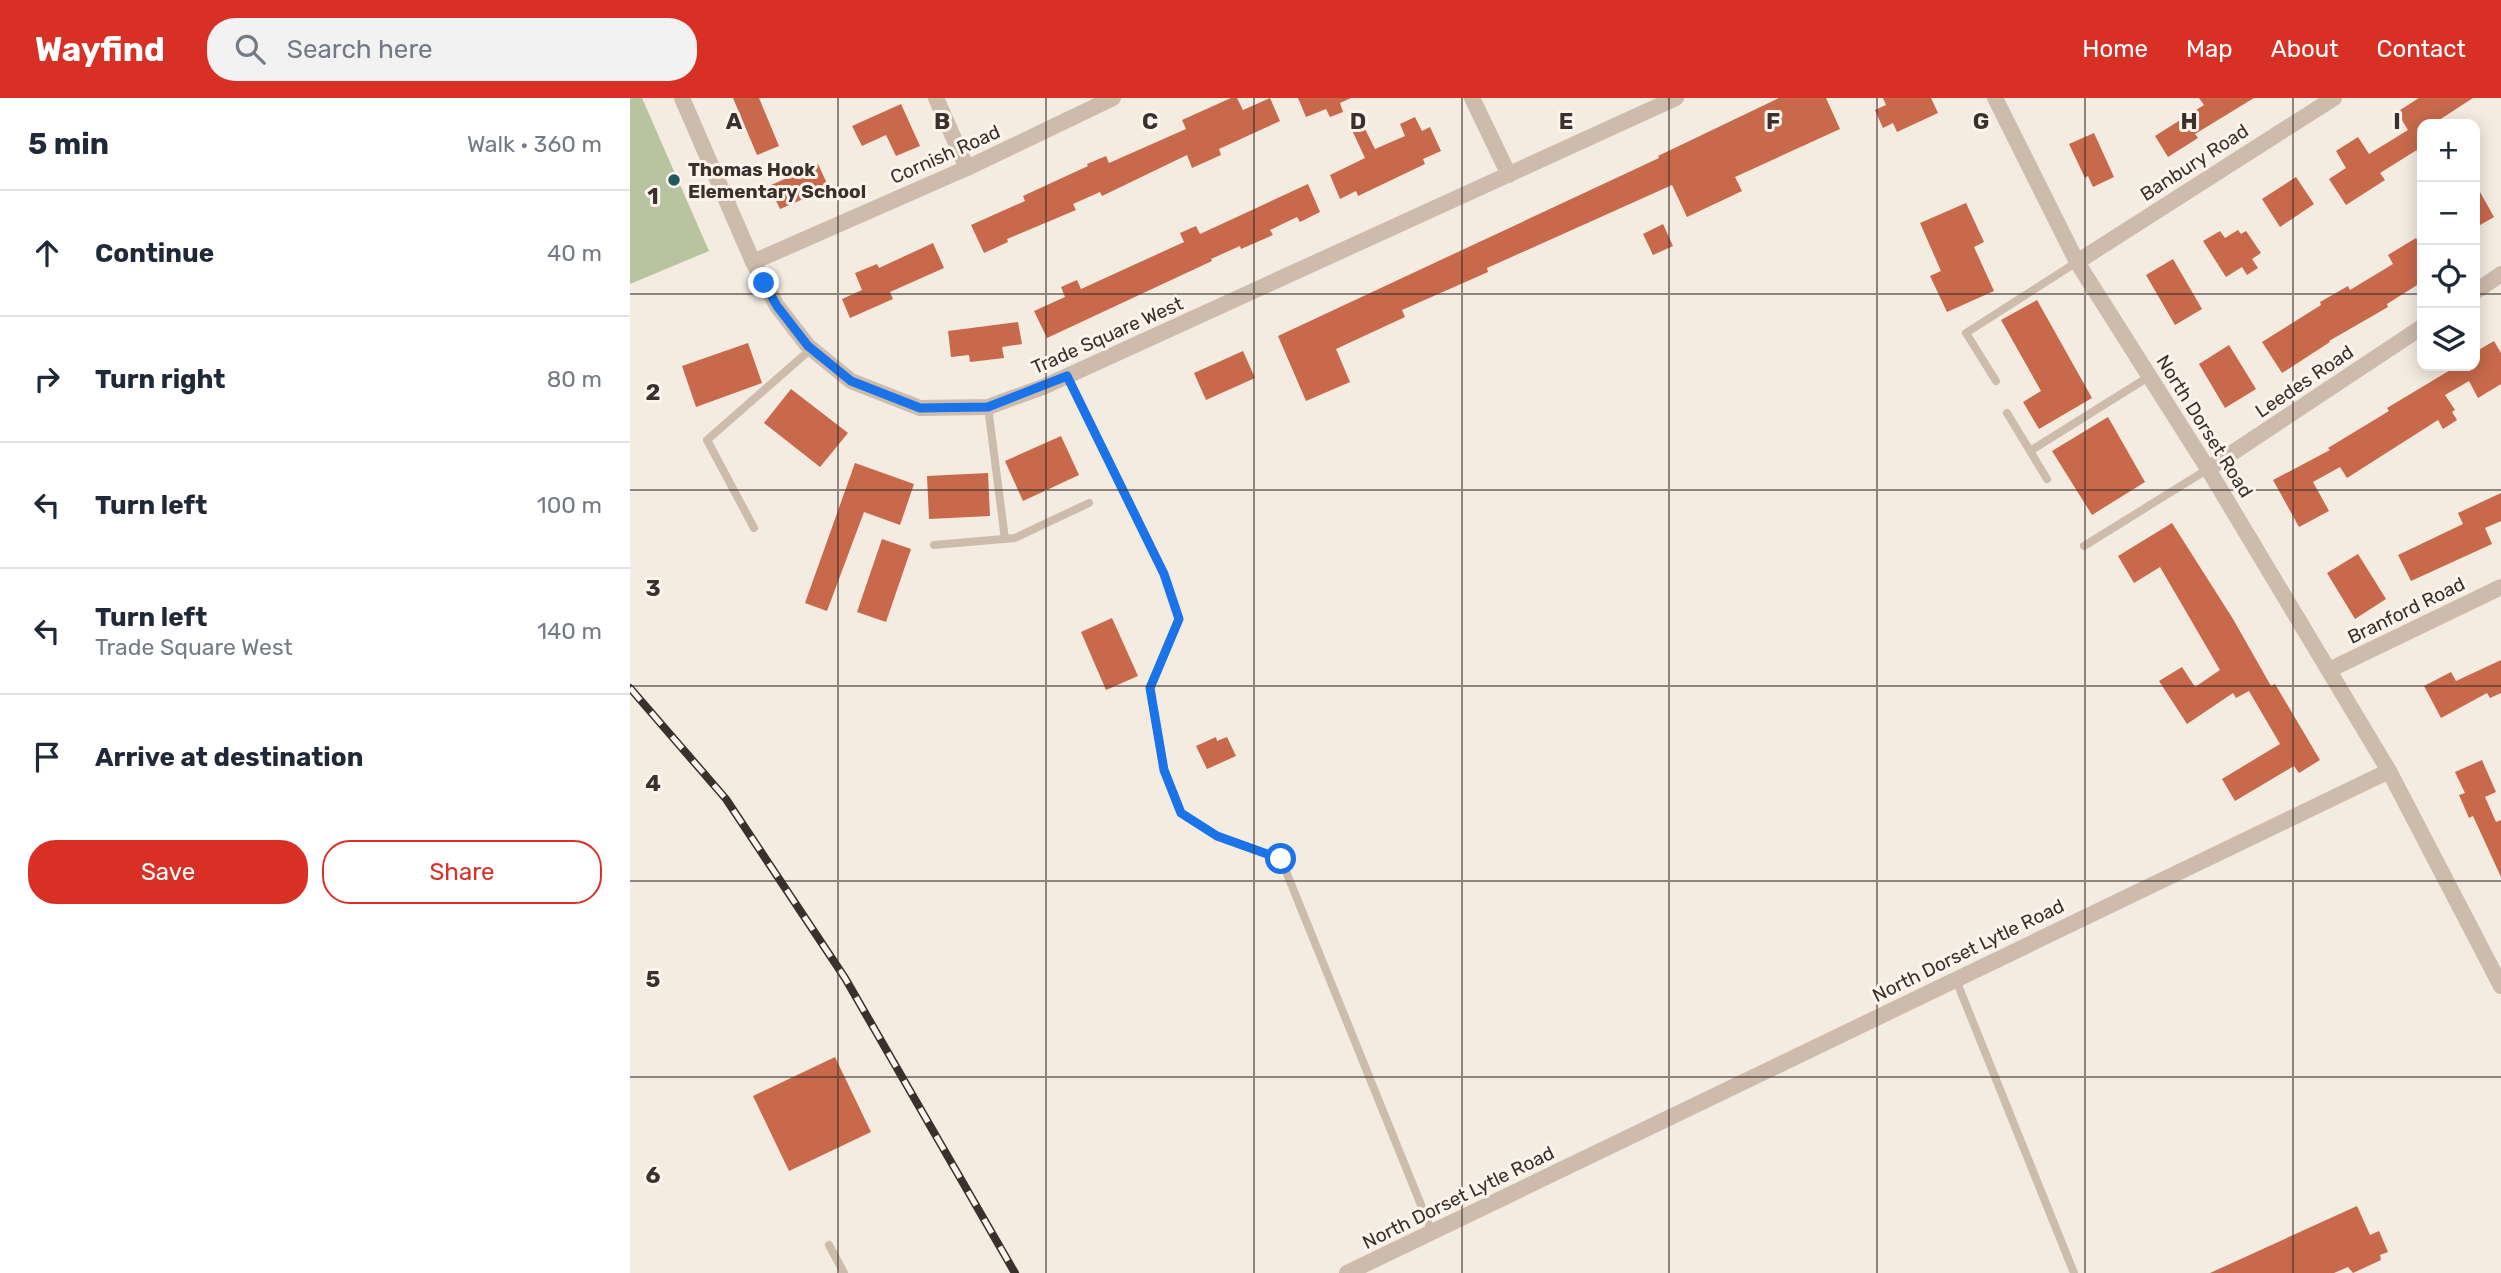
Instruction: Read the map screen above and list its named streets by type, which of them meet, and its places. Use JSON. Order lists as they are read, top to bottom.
{
  "streets": {
    "street": [
      "Cornish Road",
      "Banbury Road",
      "Trade Square West",
      "Leedes Road",
      "North Dorset Road",
      "Branford Road",
      "North Dorset Lytle Road"
    ]
  },
  "crossings": [
    ["Cornish Road", "Trade Square West"],
    ["Banbury Road", "North Dorset Road"],
    ["Leedes Road", "North Dorset Road"],
    ["North Dorset Road", "Branford Road"],
    ["North Dorset Road", "North Dorset Lytle Road"]
  ],
  "places": ["Thomas Hook Elementary School"],
  "page": {
    "header": "Wayfind",
    "search": "Search here",
    "nav": [
      "Home",
      "Map",
      "About",
      "Contact"
    ],
    "heading": ["5 min", "Walk · 360 m"],
    "map_buttons": ["+", "−"],
    "list": [
      ["Continue", "40 m"],
      ["Turn right", "80 m"],
      ["Turn left", "100 m"],
      ["Turn left", "Trade Square West", "140 m"],
      "Arrive at destination"
    ],
    "buttons": ["Save", "Share"]
  },
  "grid": {
    "columns": [
      "A",
      "B",
      "C",
      "D",
      "E",
      "F",
      "G",
      "H",
      "I"
    ],
    "rows": [
      "1",
      "2",
      "3",
      "4",
      "5",
      "6"
    ]
  }
}
